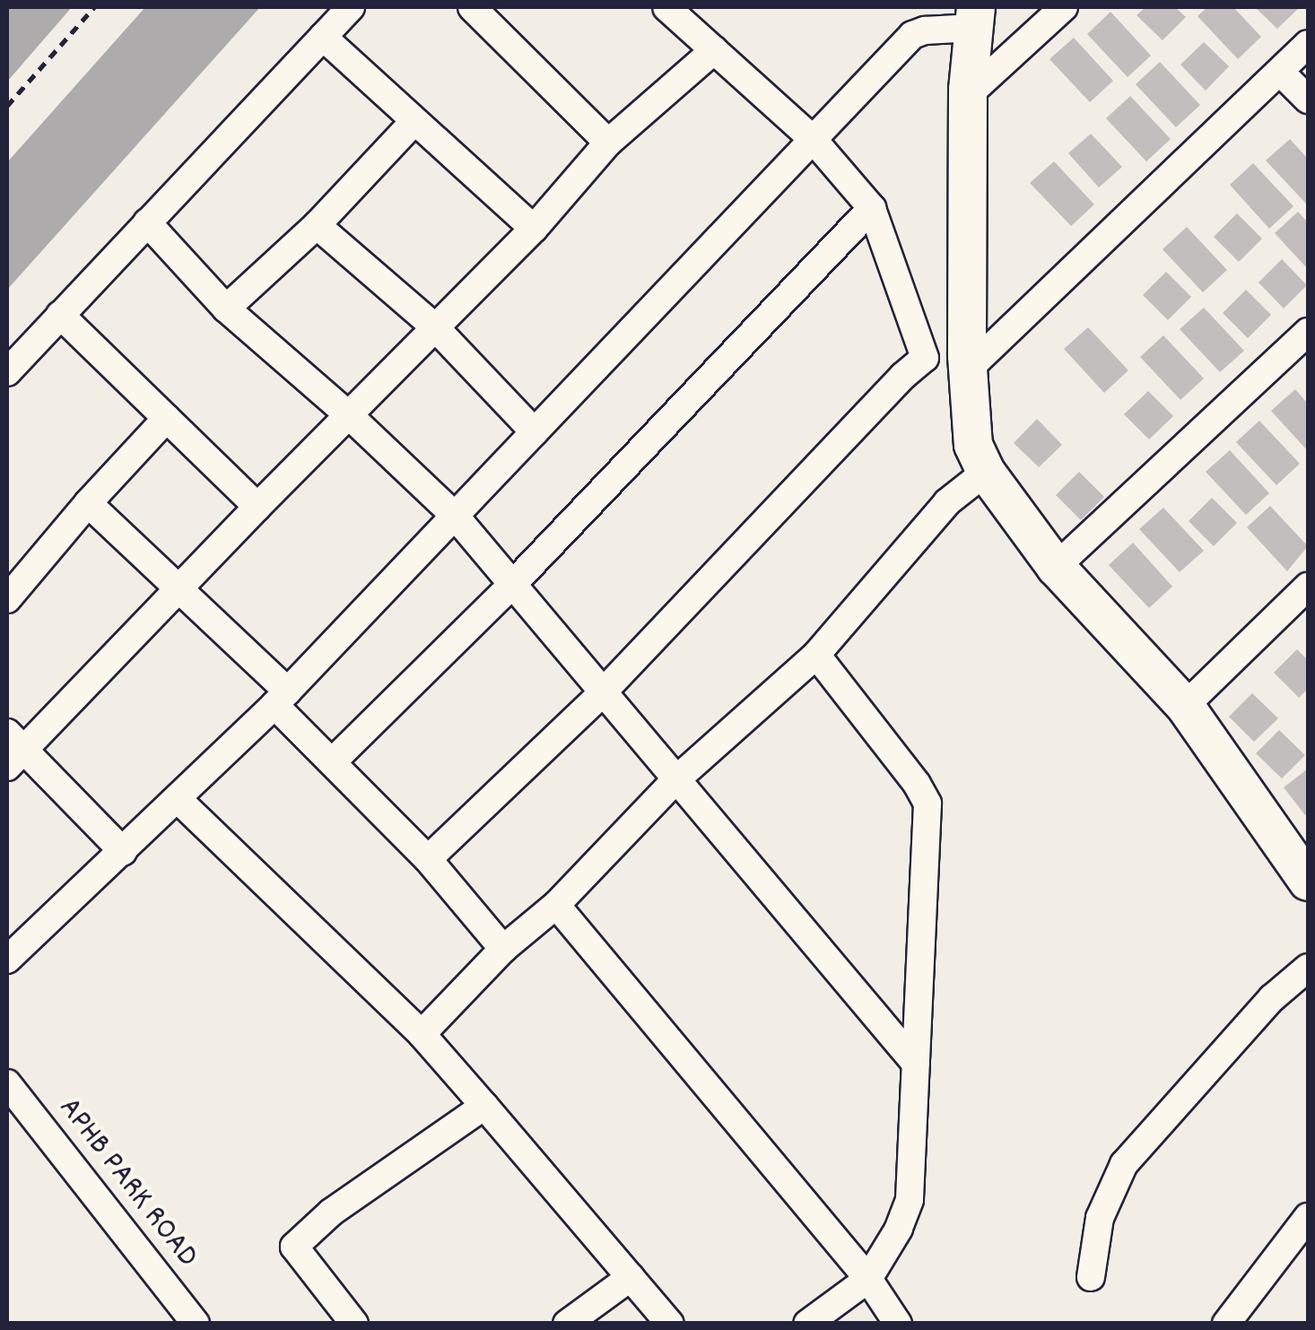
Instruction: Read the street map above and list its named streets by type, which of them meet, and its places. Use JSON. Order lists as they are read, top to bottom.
{
  "streets": {
    "street": ["APHB PARK ROAD"]
  }
}
